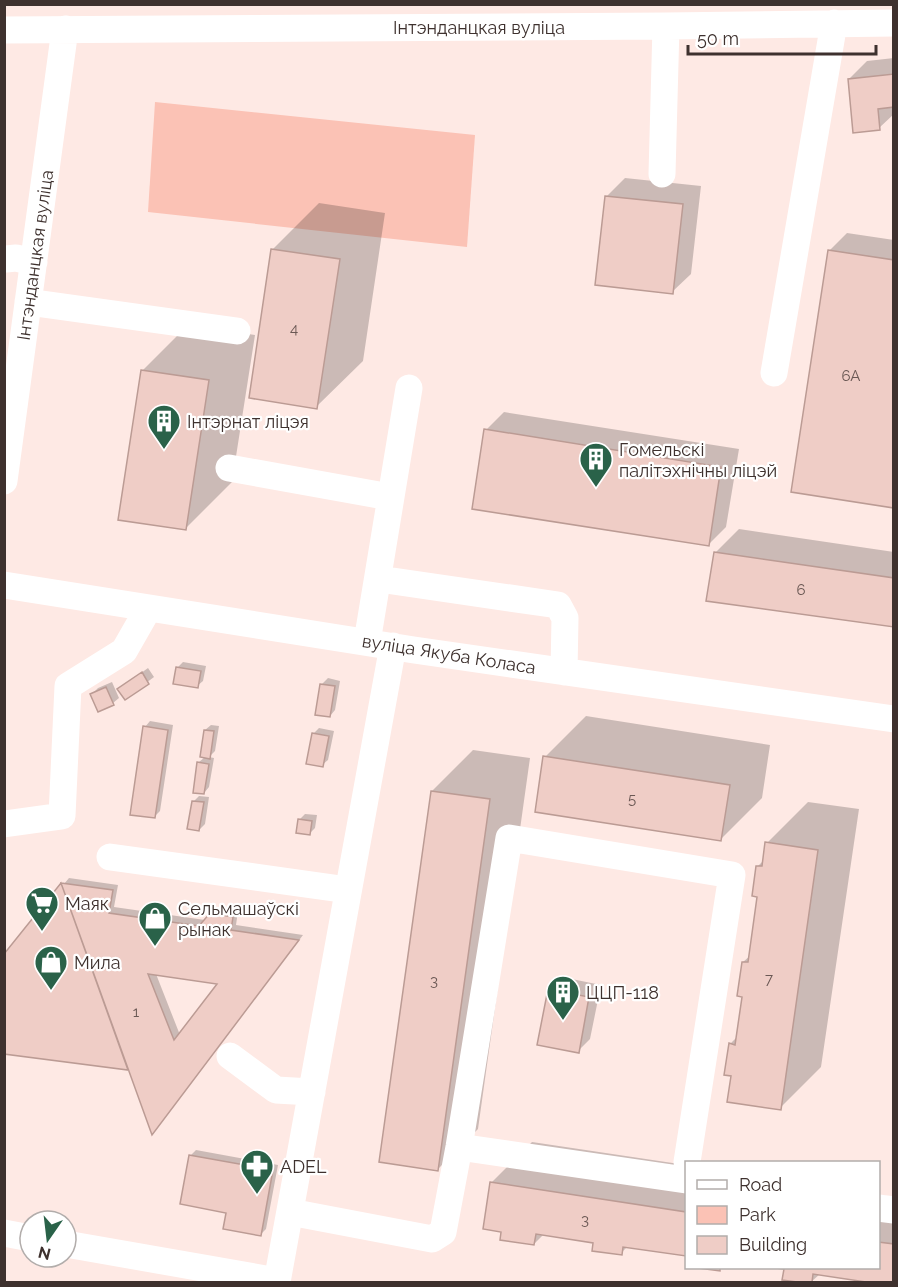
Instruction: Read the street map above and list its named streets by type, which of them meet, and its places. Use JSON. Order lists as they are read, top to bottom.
{
  "streets": {
    "street": ["Інтэнданцкая вуліца", "вуліца Якуба Коласа"]
  },
  "places": {
    "building": ["Інтэрнат ліцэя", "Гомельскі палітэхнічны ліцэй", "ЦЦП-118"],
    "supermarket": ["Маяк"],
    "shop": ["Сельмашаўскі рынак", "Мила"],
    "pharmacy": ["ADEL"]
  },
  "house_numbers": [
    "4",
    "6А",
    "6",
    "5",
    "7",
    "3",
    "1",
    "3"
  ],
  "legend": ["Road", "Park", "Building"],
  "scale_bar": "50 m",
  "north": "bottom"
}
